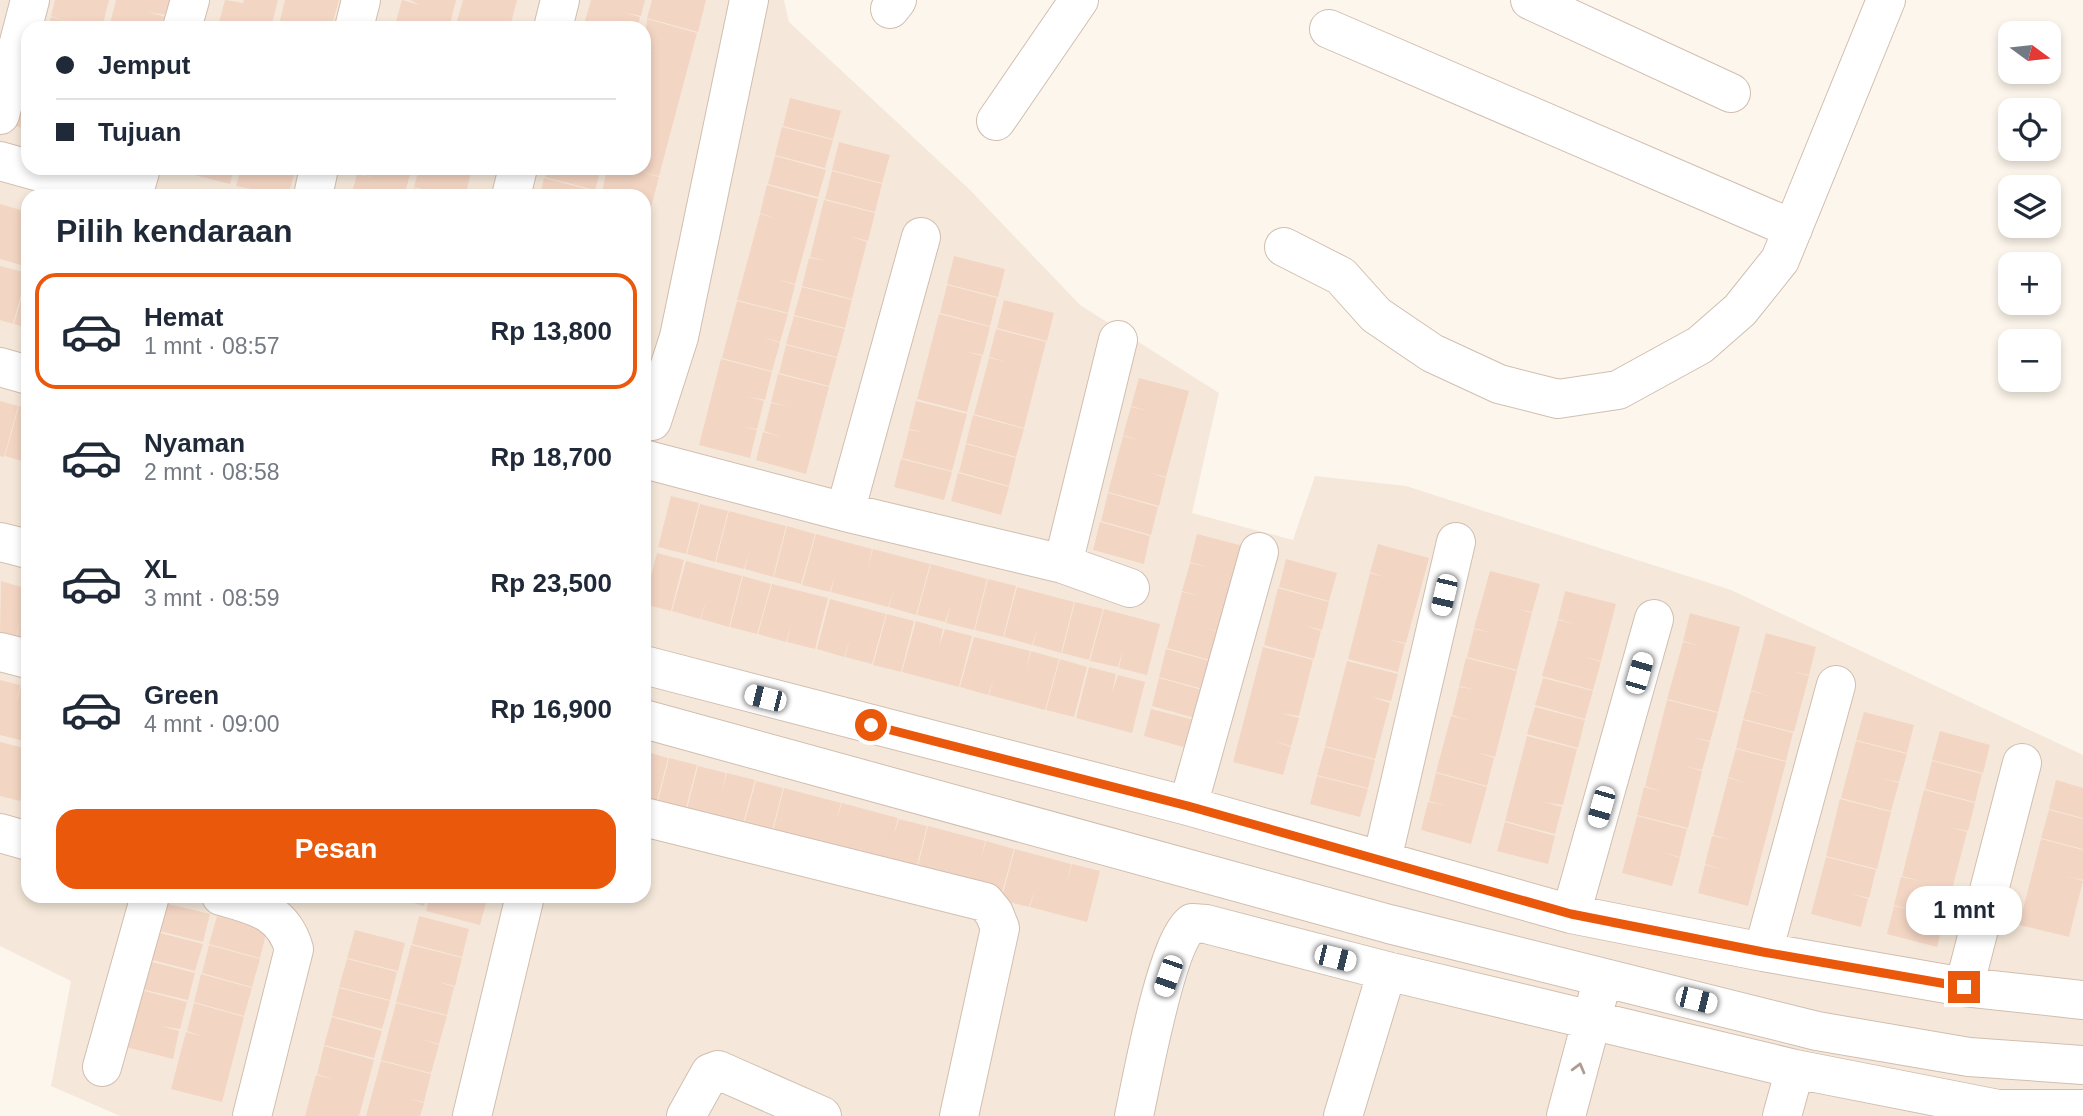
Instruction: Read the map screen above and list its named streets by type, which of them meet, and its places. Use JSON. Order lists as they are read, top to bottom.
{
  "north": "right",
  "page": {
    "map_buttons": ["+", "−"],
    "banner": ["Jemput", "Tujuan"],
    "heading": "Pilih kendaraan",
    "list": [
      {
        "name": "Hemat",
        "note": "1 mnt · 08:57",
        "value": "Rp 13,800"
      },
      {
        "name": "Nyaman",
        "note": "2 mnt · 08:58",
        "value": "Rp 18,700"
      },
      {
        "name": "XL",
        "note": "3 mnt · 08:59",
        "value": "Rp 23,500"
      },
      {
        "name": "Green",
        "note": "4 mnt · 09:00",
        "value": "Rp 16,900"
      }
    ],
    "buttons": "Pesan",
    "bubble": "1 mnt"
  }
}
